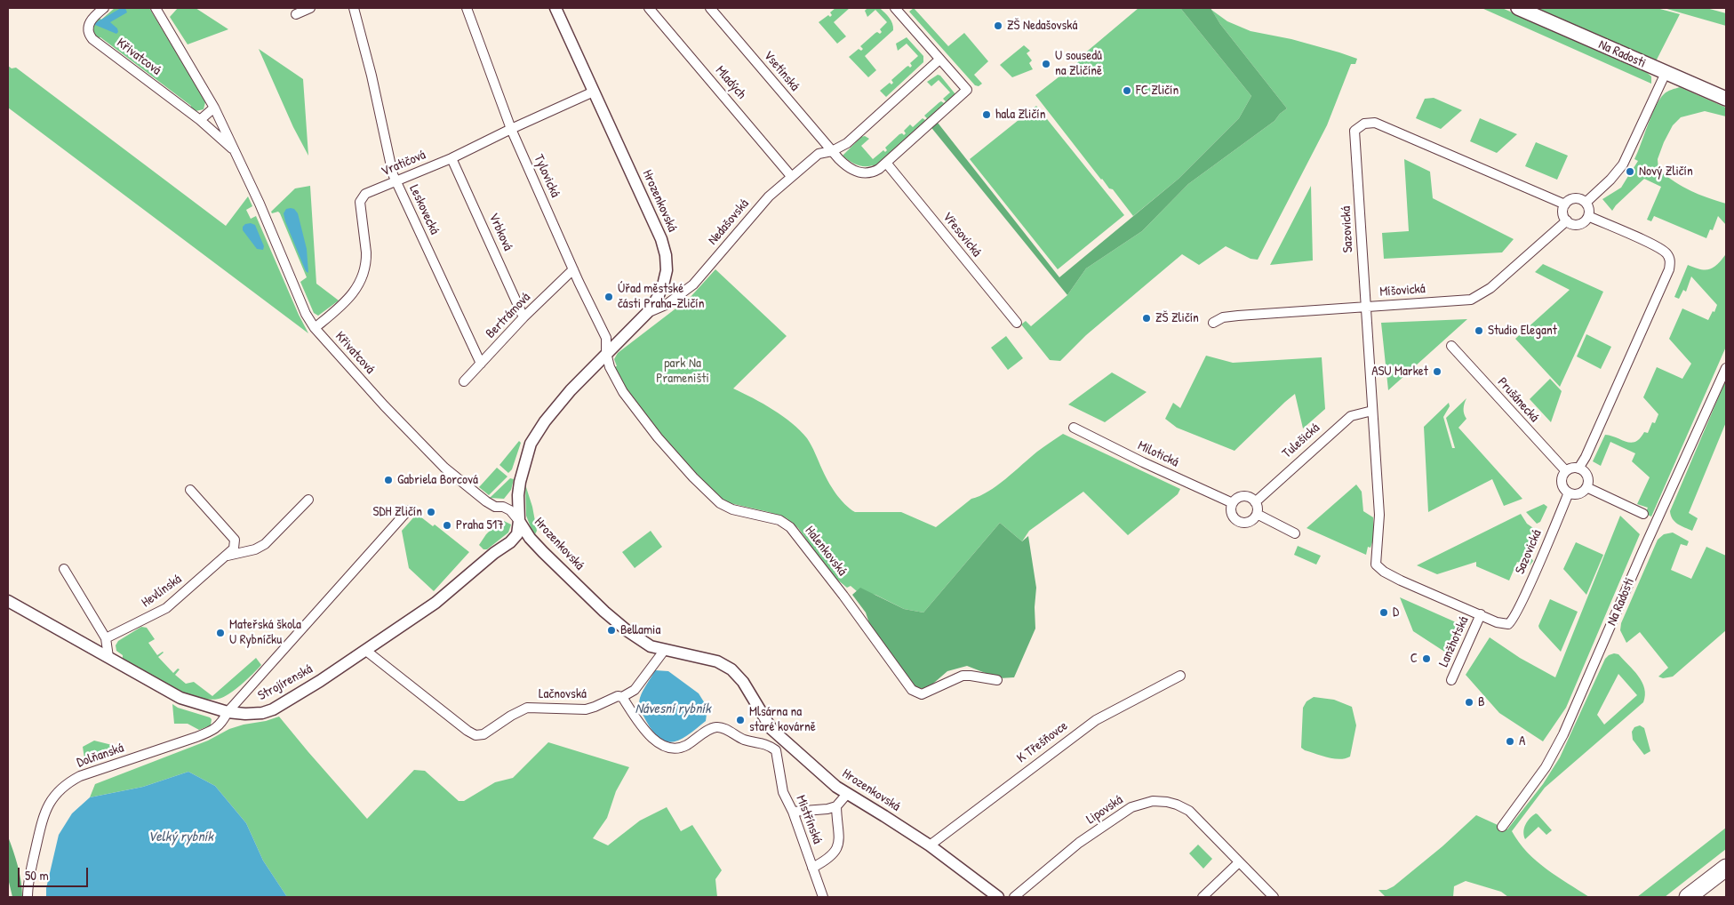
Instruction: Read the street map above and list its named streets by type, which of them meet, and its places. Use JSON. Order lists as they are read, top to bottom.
{
  "streets": {
    "main road": ["Na Radosti"],
    "street": [
      "Křivatcová",
      "Vsetínská",
      "Mladých",
      "Vratičová",
      "Tylovická",
      "Hrozenkovská",
      "Leskovecká",
      "Nedašovská",
      "Sazovická",
      "Vrbková",
      "Vřesovická",
      "Míšovická",
      "Bertrámová",
      "Prušánecká",
      "Tulešická",
      "Milotická",
      "Halenkovská",
      "Hevlínská",
      "Lanžhotská",
      "Strojírenská",
      "Lačnovská",
      "K Třešňovce",
      "Dolňanská",
      "Lipovská",
      "Mistřínská"
    ]
  },
  "crossings": [
    ["Křivatcová", "Vratičová"],
    ["Křivatcová", "Hrozenkovská"],
    ["Křivatcová", "Strojírenská"],
    ["Vsetínská", "Nedašovská"],
    ["Mladých", "Nedašovská"],
    ["Vratičová", "Tylovická"],
    ["Vratičová", "Hrozenkovská"],
    ["Vratičová", "Leskovecká"],
    ["Vratičová", "Vrbková"],
    ["Tylovická", "Hrozenkovská"],
    ["Tylovická", "Bertrámová"],
    ["Tylovická", "Halenkovská"],
    ["Hrozenkovská", "Nedašovská"],
    ["Hrozenkovská", "Halenkovská"],
    ["Hrozenkovská", "Strojírenská"],
    ["Hrozenkovská", "Lačnovská"],
    ["Hrozenkovská", "K Třešňovce"],
    ["Leskovecká", "Bertrámová"],
    ["Sazovická", "Míšovická"],
    ["Sazovická", "Prušánecká"],
    ["Sazovická", "Tulešická"],
    ["Sazovická", "Lanžhotská"],
    ["Vrbková", "Bertrámová"],
    ["Tulešická", "Milotická"],
    ["Strojírenská", "Lačnovská"],
    ["Strojírenská", "Dolňanská"]
  ],
  "water": ["Návesní rybník", "Velký rybník"],
  "parks": ["park Na Prameništi"],
  "places": [
    "ZŠ Nedašovská",
    "U sousedů na Zličíně",
    "FC Zličín",
    "hala Zličín",
    "Nový Zličín",
    "Úřad městské části Praha-Zličín",
    "ZŠ Zličín",
    "Studio Elegant",
    "ASU Market",
    "Gabriela Borcová",
    "SDH Zličín",
    "Praha 517",
    "D",
    "Bellamia",
    "Mateřská škola U Rybníčku",
    "C",
    "B",
    "Mlsárna na staré kovárně",
    "A"
  ],
  "scale_bar": "50 m"
}
